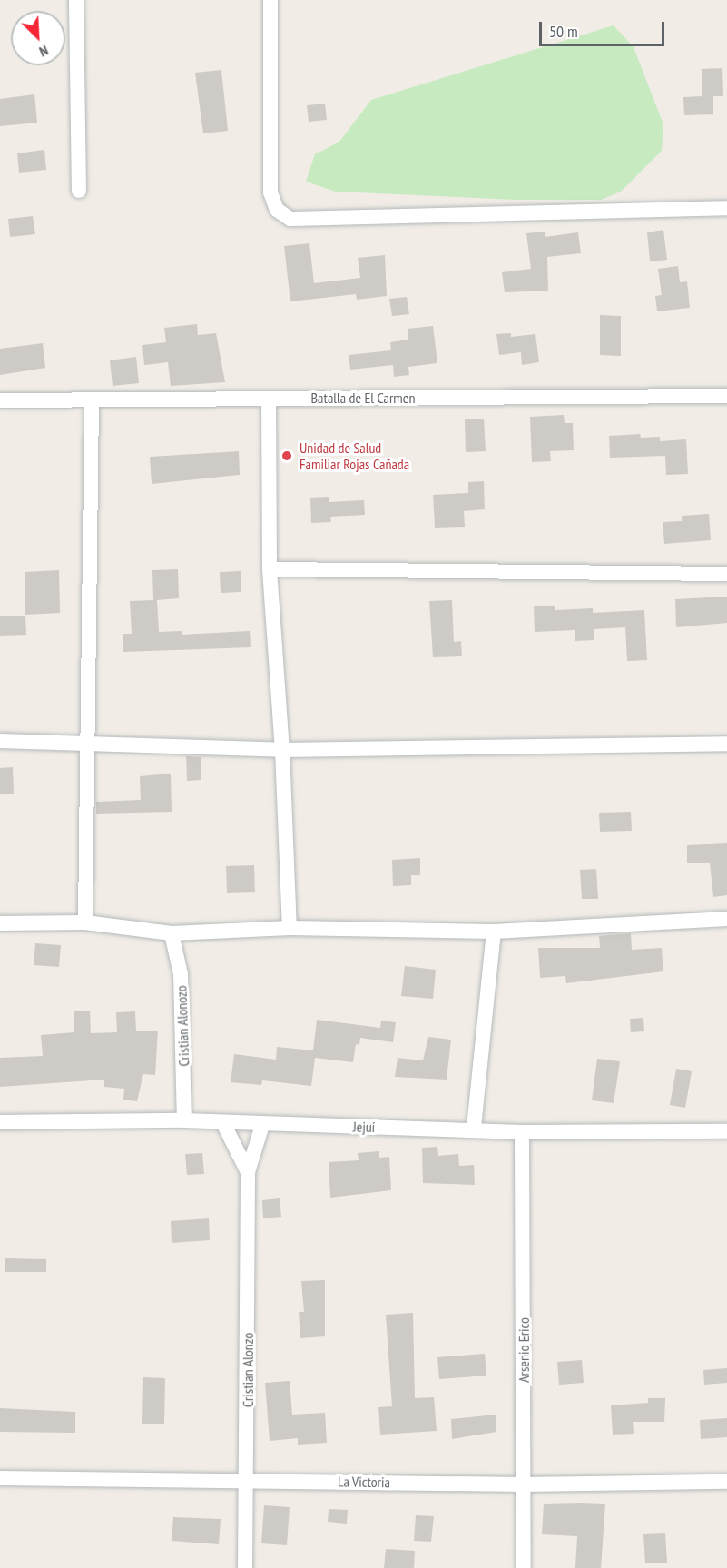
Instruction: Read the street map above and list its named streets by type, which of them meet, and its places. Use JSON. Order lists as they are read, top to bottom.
{
  "streets": {
    "street": [
      "Batalla de El Carmen",
      "Cristian Alonozo",
      "Jejuí",
      "Arsenio Erico",
      "Cristian Alonzo",
      "La Victoria"
    ]
  },
  "crossings": [
    ["Cristian Alonozo", "Jejuí"],
    ["Jejuí", "Arsenio Erico"],
    ["Jejuí", "Cristian Alonzo"],
    ["Arsenio Erico", "La Victoria"],
    ["Cristian Alonzo", "La Victoria"]
  ],
  "places": ["Unidad de Salud Familiar Rojas Cañada"],
  "scale_bar": "50 m",
  "north": "bottom right"
}
